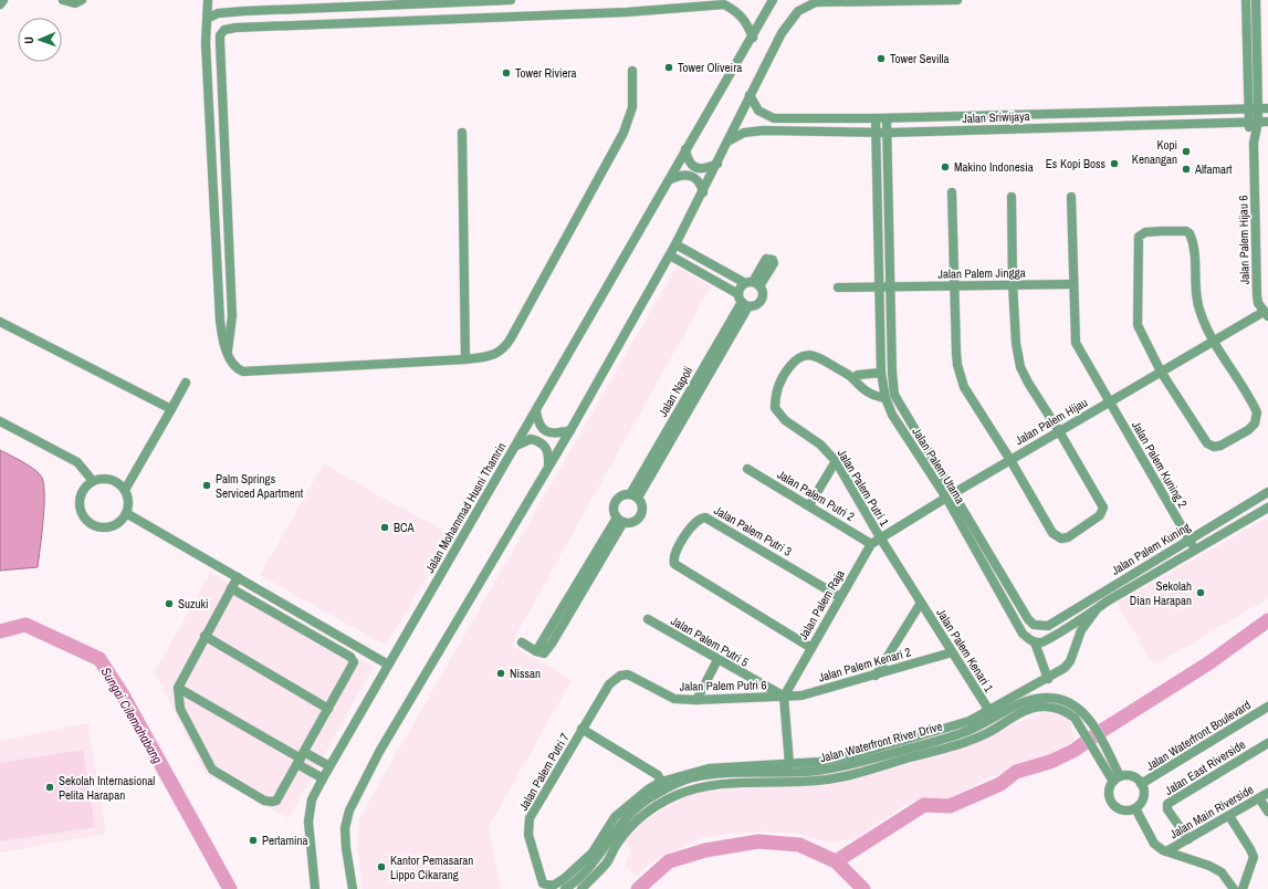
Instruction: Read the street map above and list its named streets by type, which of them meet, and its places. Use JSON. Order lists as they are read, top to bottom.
{
  "streets": {
    "street": [
      "Jalan Sriwijaya",
      "Jalan Palem Hijau 6",
      "Jalan Palem Jingga",
      "Jalan Napoli",
      "Jalan Palem Hijau",
      "Jalan Palem Kuning 2",
      "Jalan Palem Utama",
      "Jalan Palem Putri 1",
      "Jalan Palem Putri 2",
      "Jalan Mohammad Husni Thamrin",
      "Jalan Palem Putri 3",
      "Jalan Palem Kuning",
      "Jalan Palem Raja",
      "Jalan Palem Putri 5",
      "Jalan Palem Kenari 1",
      "Jalan Palem Kenari 2",
      "Jalan Palem Putri 6",
      "Jalan Waterfront Boulevard",
      "Jalan Waterfront River Drive",
      "Jalan East Riverside",
      "Jalan Palem Putri 7",
      "Jalan Main Riverside"
    ]
  },
  "crossings": [
    ["Jalan Sriwijaya", "Jalan Palem Utama"],
    ["Jalan Palem Hijau 6", "Jalan Palem Hijau"],
    ["Jalan Palem Jingga", "Jalan Palem Kuning 2"],
    ["Jalan Palem Jingga", "Jalan Palem Utama"],
    ["Jalan Palem Hijau", "Jalan Palem Kuning 2"],
    ["Jalan Palem Hijau", "Jalan Palem Utama"],
    ["Jalan Palem Hijau", "Jalan Palem Raja"],
    ["Jalan Palem Kuning 2", "Jalan Palem Kuning"],
    ["Jalan Palem Utama", "Jalan Palem Putri 1"],
    ["Jalan Palem Utama", "Jalan Palem Kuning"],
    ["Jalan Palem Utama", "Jalan Palem Raja"],
    ["Jalan Palem Putri 1", "Jalan Palem Raja"],
    ["Jalan Palem Putri 1", "Jalan Palem Kenari 1"],
    ["Jalan Palem Putri 2", "Jalan Palem Raja"],
    ["Jalan Palem Putri 3", "Jalan Palem Raja"],
    ["Jalan Palem Kuning", "Jalan Palem Kenari 1"],
    ["Jalan Palem Kuning", "Jalan Palem Putri 7"],
    ["Jalan Palem Raja", "Jalan Palem Putri 5"],
    ["Jalan Palem Raja", "Jalan Palem Kenari 1"],
    ["Jalan Palem Raja", "Jalan Palem Kenari 2"],
    ["Jalan Palem Raja", "Jalan Palem Putri 6"],
    ["Jalan Palem Putri 5", "Jalan Palem Kenari 2"],
    ["Jalan Palem Putri 5", "Jalan Palem Putri 6"],
    ["Jalan Palem Kenari 1", "Jalan Palem Kenari 2"],
    ["Jalan Palem Kenari 2", "Jalan Palem Putri 6"],
    ["Jalan Palem Putri 6", "Jalan Palem Putri 7"],
    ["Jalan Waterfront Boulevard", "Jalan Waterfront River Drive"],
    ["Jalan East Riverside", "Jalan Main Riverside"]
  ],
  "water": ["Sungai Cilemahabang"],
  "places": [
    "Tower Sevilla",
    "Tower Oliveira",
    "Tower Riviera",
    "Kopi Kenangan",
    "Es Kopi Boss",
    "Makino Indonesia",
    "Alfamart",
    "Palm Springs Serviced Apartment",
    "BCA",
    "Sekolah Dian Harapan",
    "Suzuki",
    "Nissan",
    "Sekolah Internasional Pelita Harapan",
    "Pertamina",
    "Kantor Pemasaran Lippo Cikarang"
  ],
  "north": "left"
}
